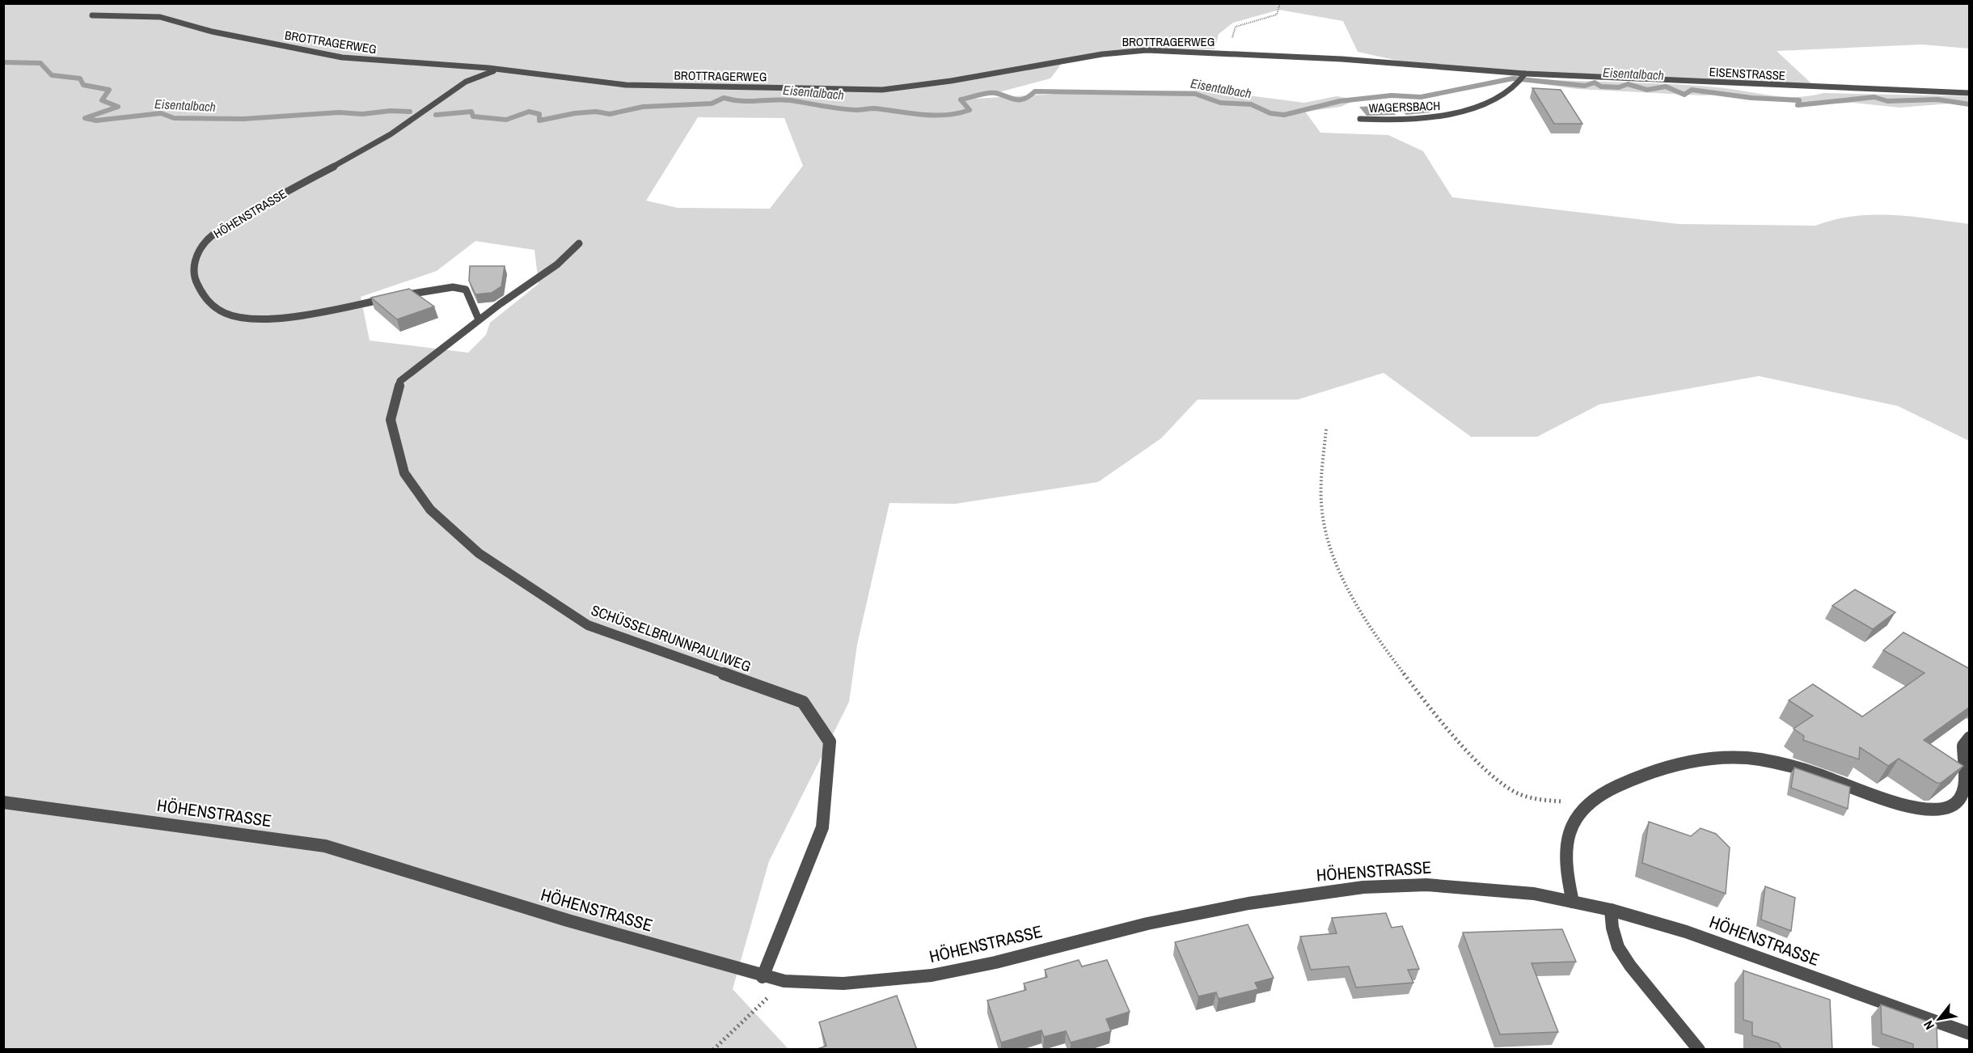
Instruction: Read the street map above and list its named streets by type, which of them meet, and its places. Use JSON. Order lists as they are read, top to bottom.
{
  "streets": {
    "street": [
      "BROTTRAGERWEG",
      "EISENSTRASSE",
      "WAGERSBACH",
      "HÖHENSTRASSE",
      "SCHÜSSELBRUNNPAULIWEG"
    ]
  },
  "crossings": [
    ["BROTTRAGERWEG", "EISENSTRASSE"],
    ["BROTTRAGERWEG", "WAGERSBACH"],
    ["BROTTRAGERWEG", "HÖHENSTRASSE"],
    ["EISENSTRASSE", "WAGERSBACH"],
    ["HÖHENSTRASSE", "SCHÜSSELBRUNNPAULIWEG"]
  ],
  "water": ["Eisentalbach"],
  "north": "bottom left"
}
